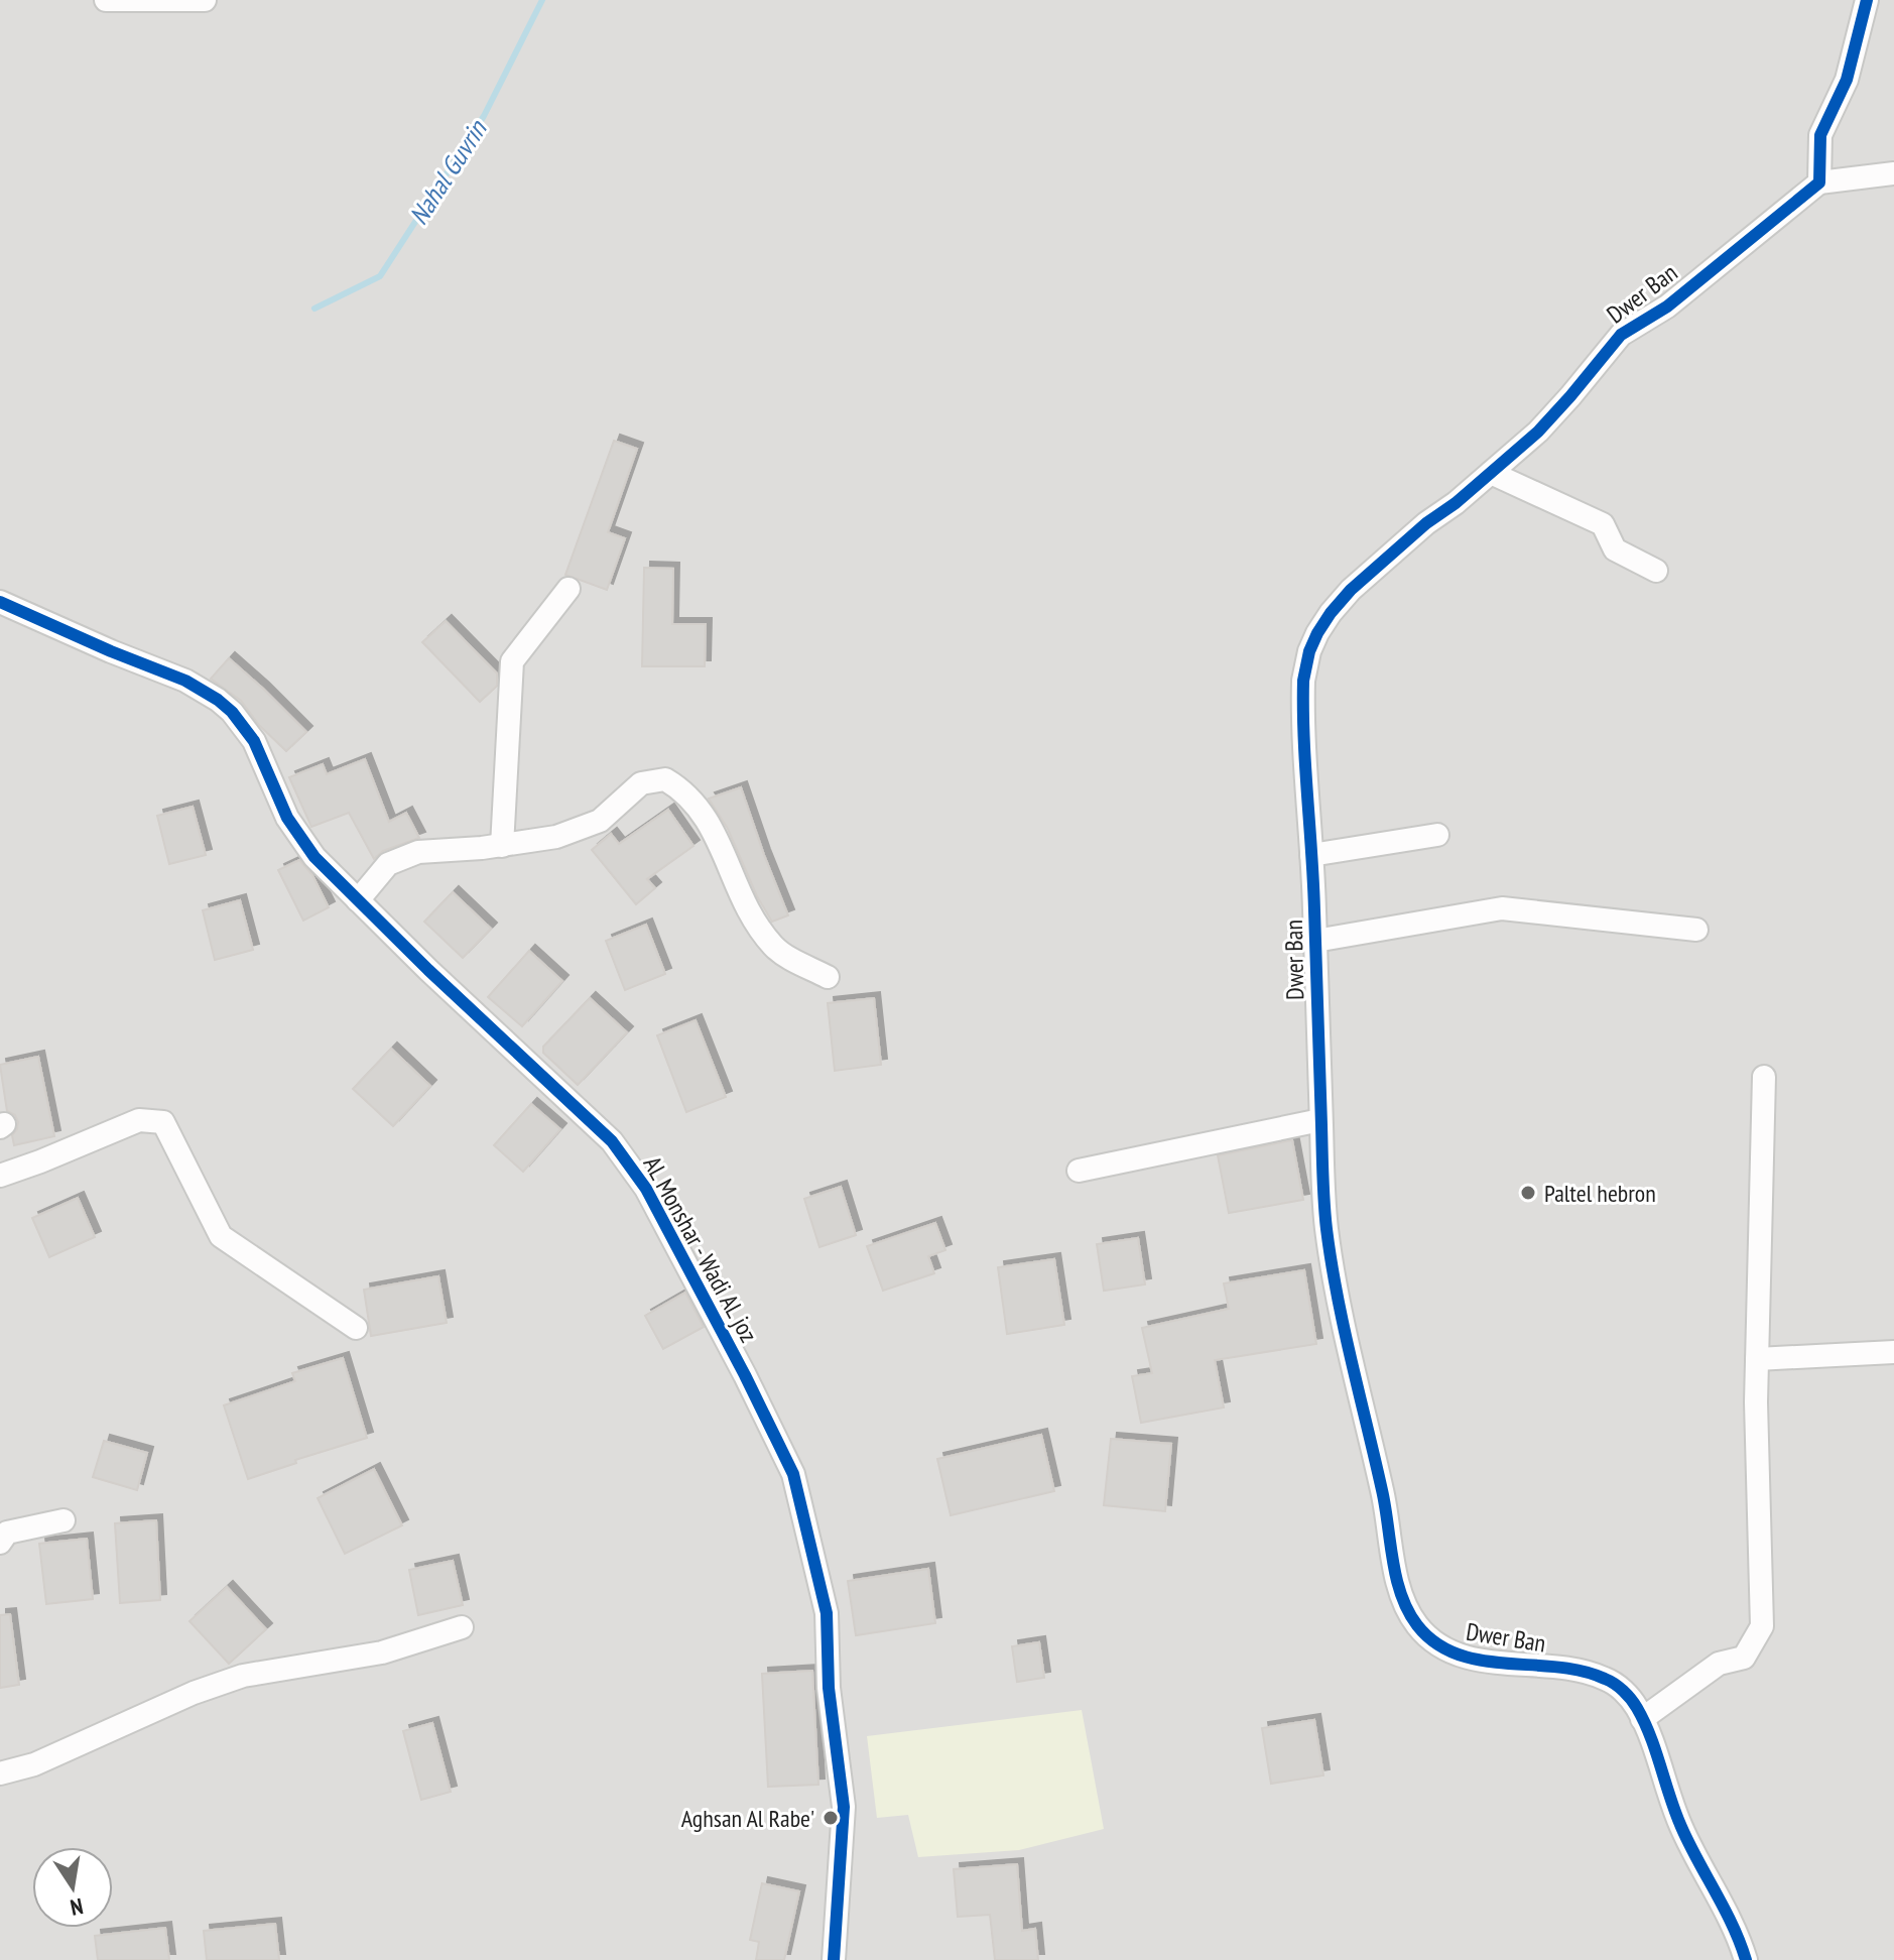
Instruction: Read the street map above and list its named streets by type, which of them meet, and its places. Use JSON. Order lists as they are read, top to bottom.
{
  "streets": {
    "street": ["Dwer Ban", "AL Monshar - Wadi AL joz"]
  },
  "water": ["Nahal Guvrin"],
  "places": ["Paltel hebron", "Aghsan Al Rabe'"],
  "north": "bottom"
}
